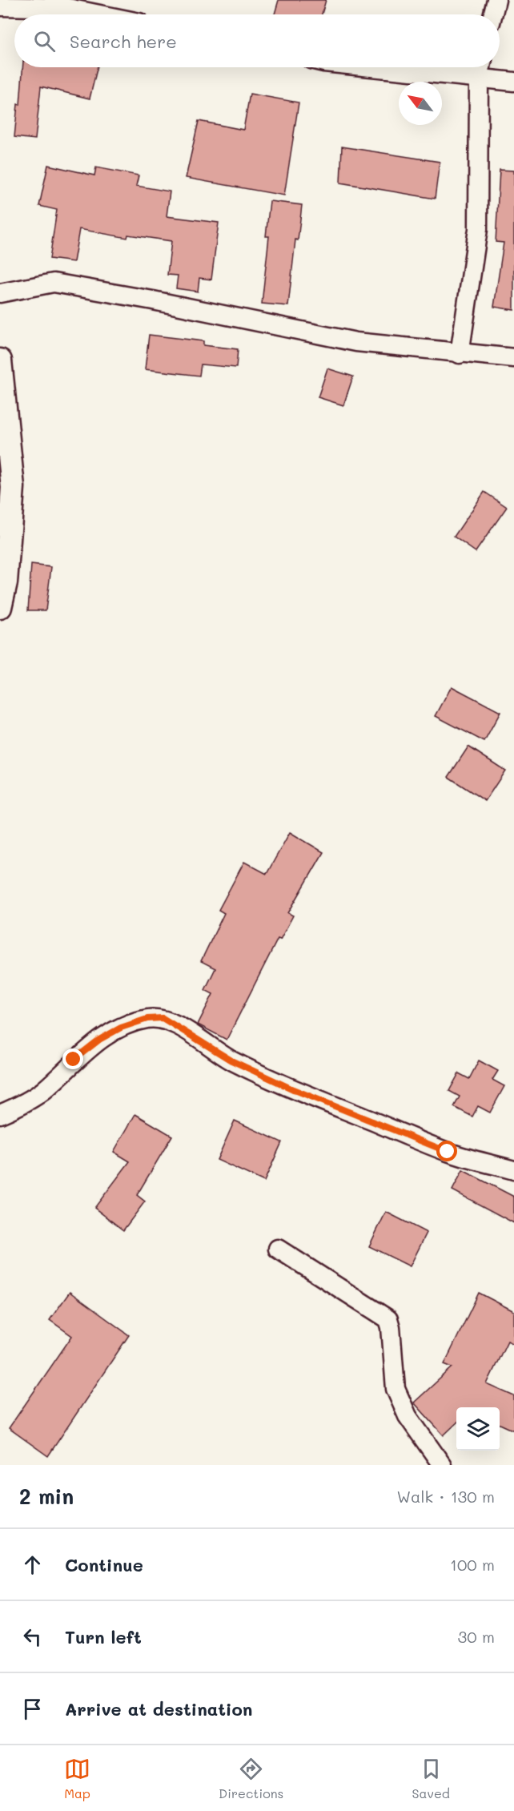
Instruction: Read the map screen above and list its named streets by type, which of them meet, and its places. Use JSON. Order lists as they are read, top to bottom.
{
  "north": "top left",
  "page": {
    "search": "Search here",
    "heading": ["2 min", "Walk · 130 m"],
    "list": [
      ["Continue", "100 m"],
      ["Turn left", "30 m"],
      "Arrive at destination"
    ],
    "nav": ["Map", "Directions", "Saved"]
  }
}
